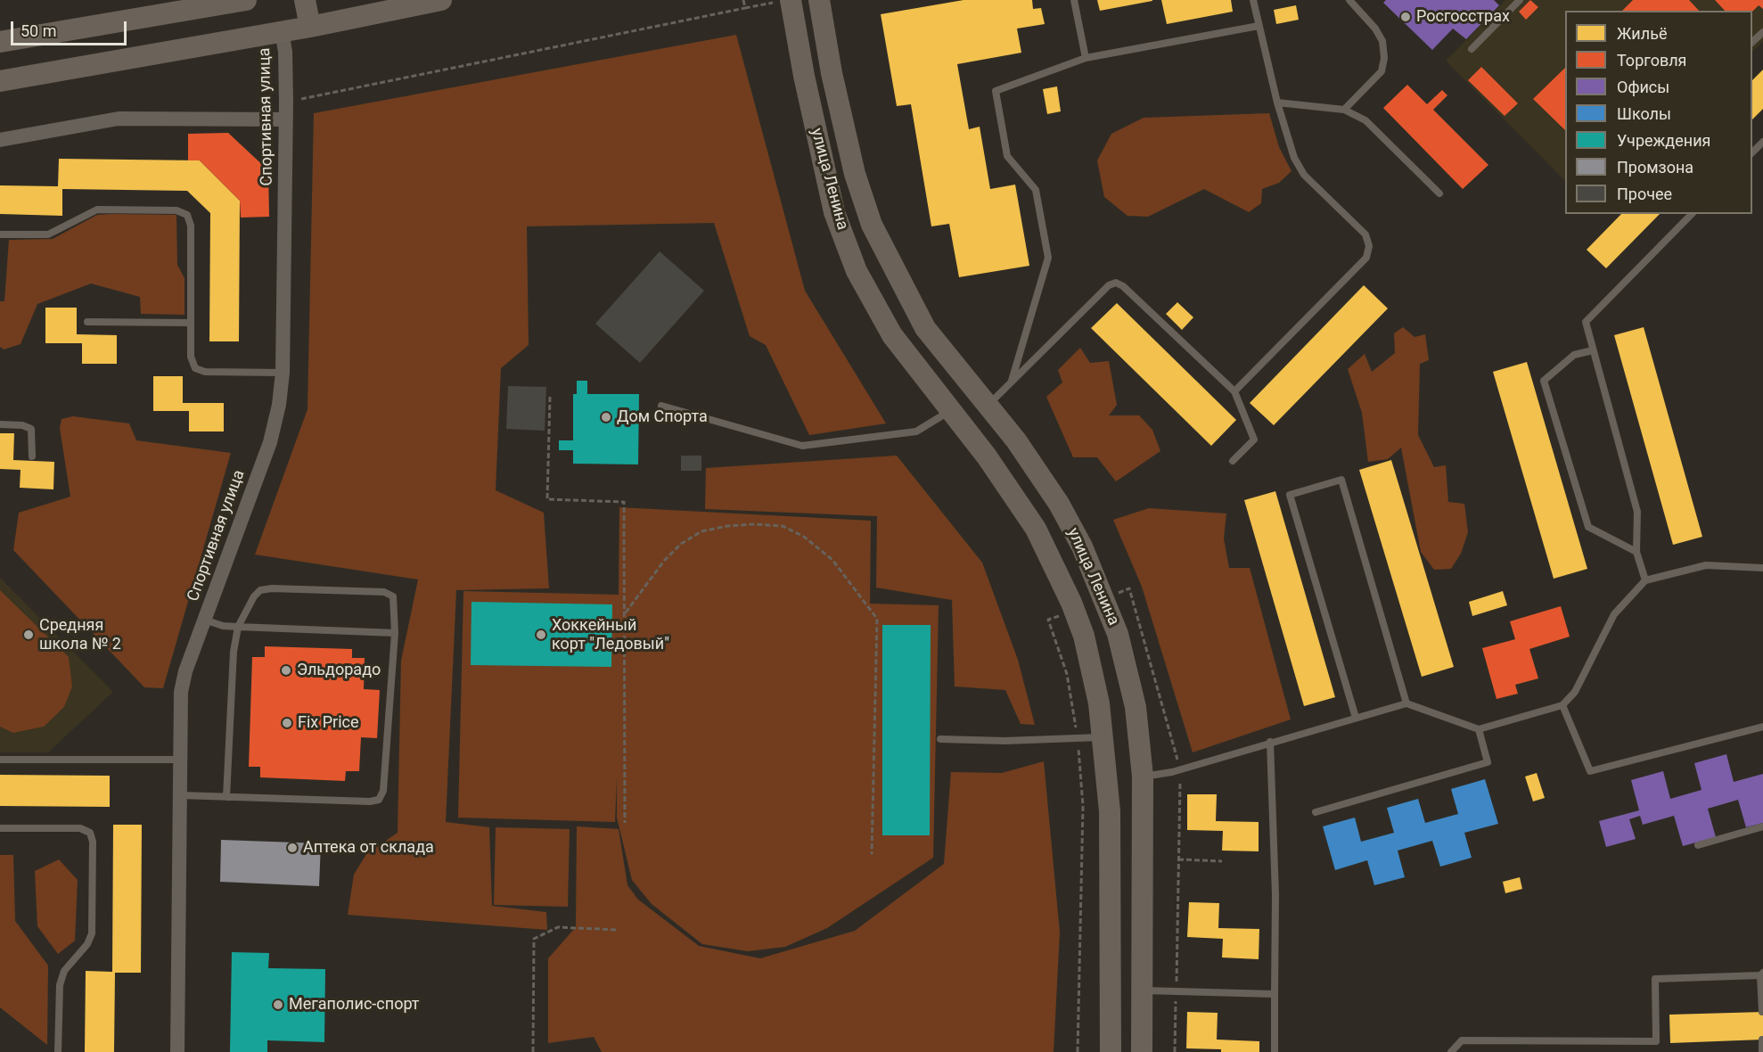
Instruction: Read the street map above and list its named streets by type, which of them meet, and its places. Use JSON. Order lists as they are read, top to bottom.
{
  "streets": {
    "street": ["Спортивная улица", "улица Ленина"]
  },
  "places": [
    "Росгосстрах",
    "Дом Спорта",
    "Средняя школа № 2",
    "Хоккейный корт \"Ледовый\"",
    "Эльдорадо",
    "Fix Price",
    "Аптека от склада",
    "Мегаполис-спорт"
  ],
  "legend": [
    "Жильё",
    "Торговля",
    "Офисы",
    "Школы",
    "Учреждения",
    "Промзона",
    "Прочее"
  ],
  "scale_bar": "50 m"
}
